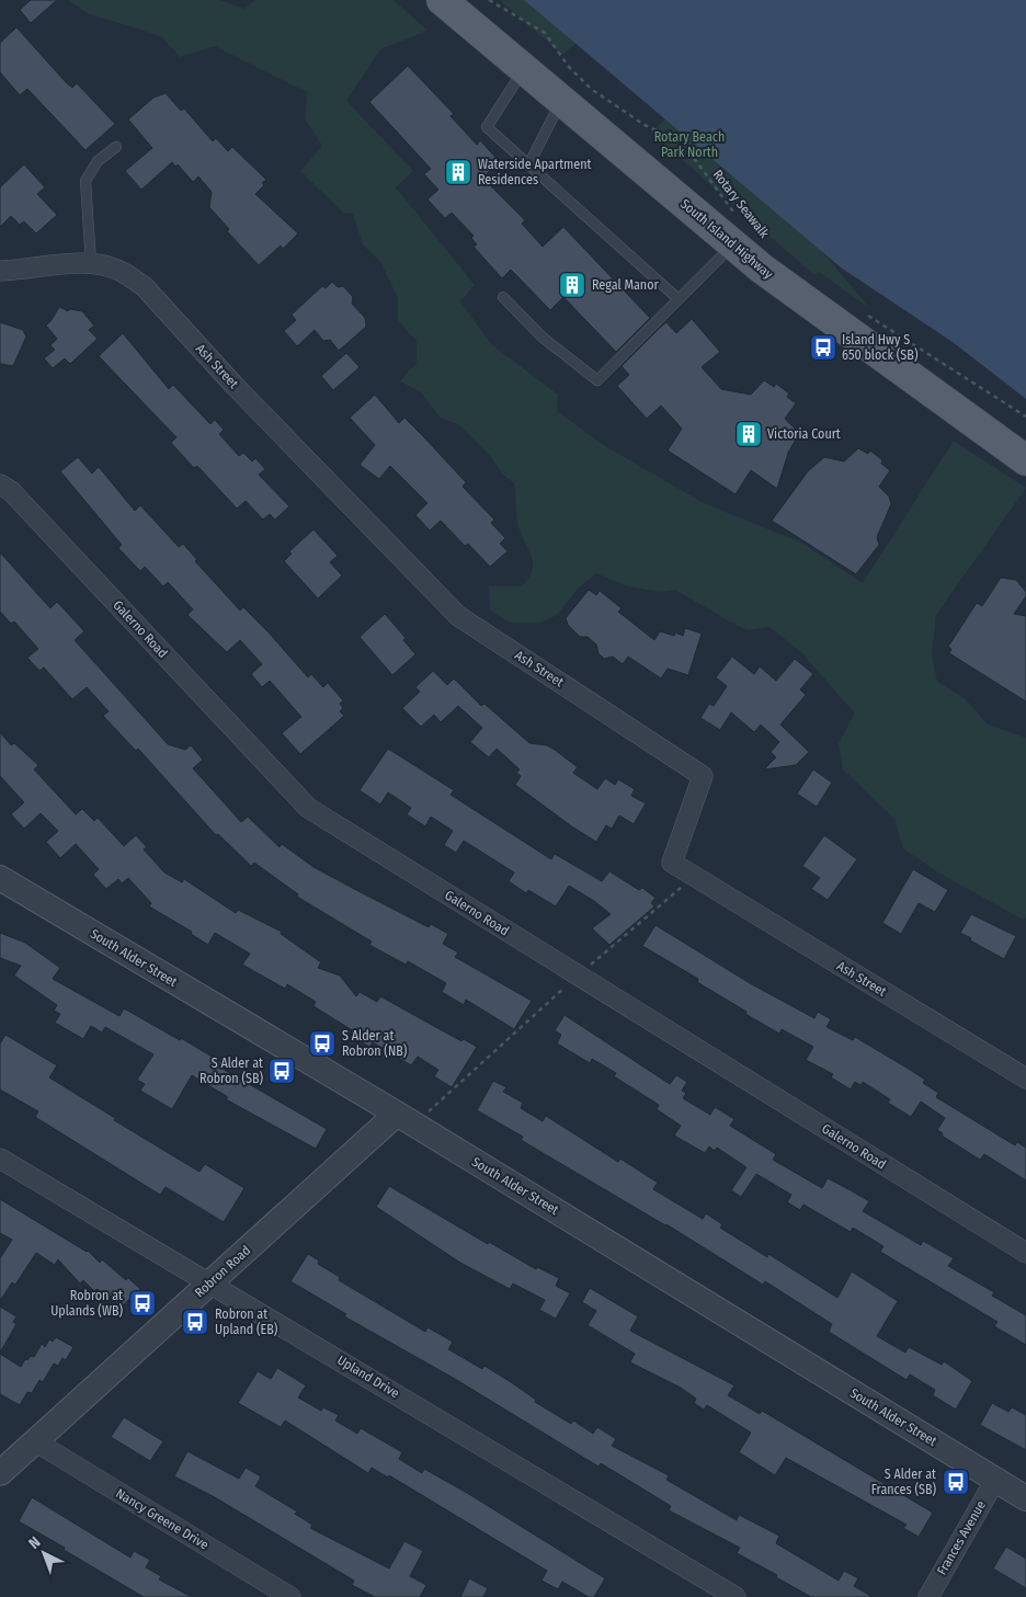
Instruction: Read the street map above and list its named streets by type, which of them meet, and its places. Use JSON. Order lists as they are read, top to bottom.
{
  "streets": {
    "main road": ["South Island Highway"],
    "street": [
      "Ash Street",
      "Galerno Road",
      "South Alder Street",
      "Robron Road",
      "Upland Drive",
      "Nancy Greene Drive",
      "Frances Avenue"
    ],
    "path": ["Rotary Seawalk"]
  },
  "crossings": [
    ["Rotary Seawalk", "South Island Highway"],
    ["South Alder Street", "Robron Road"],
    ["South Alder Street", "Frances Avenue"],
    ["Robron Road", "Upland Drive"],
    ["Robron Road", "Nancy Greene Drive"]
  ],
  "parks": ["Rotary Beach Park North"],
  "places": {
    "building": ["Waterside Apartment Residences", "Regal Manor", "Victoria Court"],
    "bus stop": [
      "Island Hwy S 650 block (SB)",
      "S Alder at Robron (NB)",
      "S Alder at Robron (SB)",
      "Robron at Uplands (WB)",
      "Robron at Upland (EB)",
      "S Alder at Frances (SB)"
    ]
  },
  "north": "top left"
}
